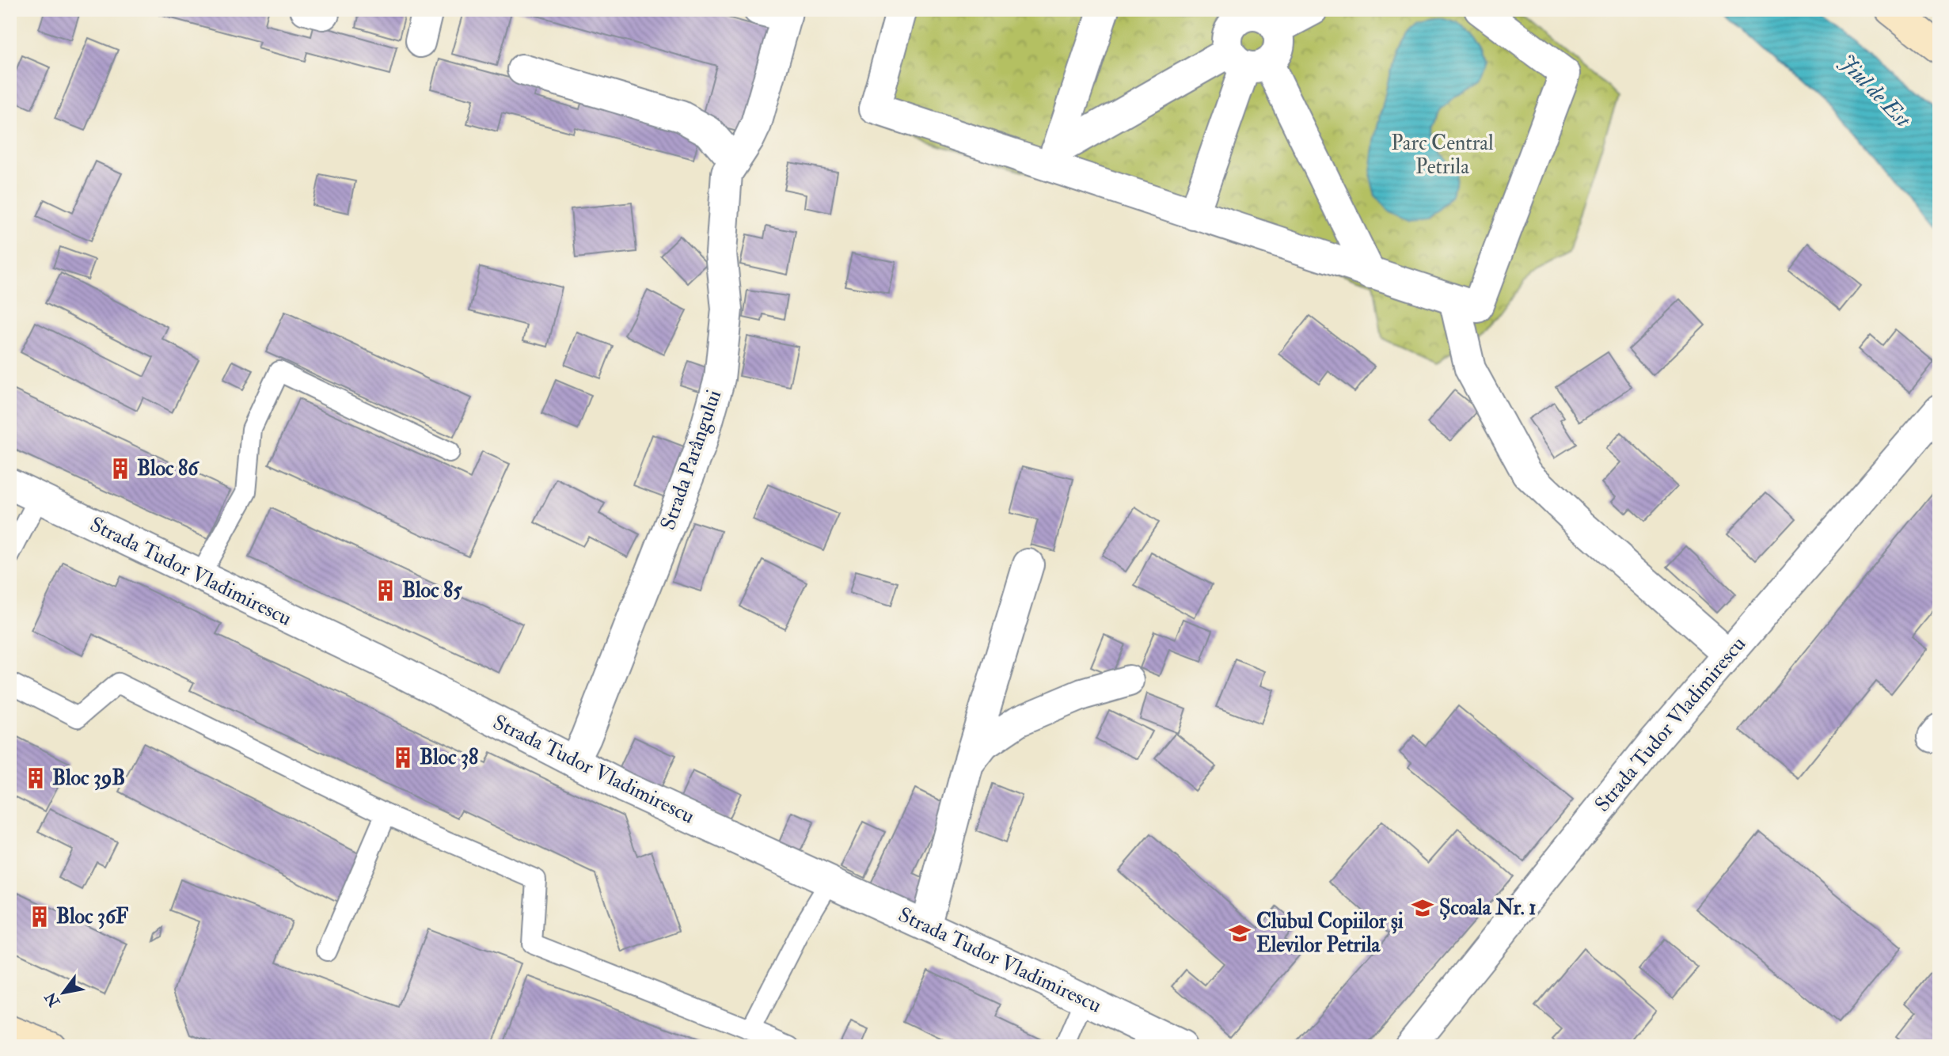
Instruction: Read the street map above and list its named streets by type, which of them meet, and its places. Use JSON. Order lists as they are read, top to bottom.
{
  "streets": {
    "street": ["Strada Parângului", "Strada Tudor Vladimirescu"]
  },
  "crossings": [
    ["Strada Parângului", "Strada Tudor Vladimirescu"]
  ],
  "water": ["Jiul de Est"],
  "parks": ["Parc Central Petrila"],
  "places": {
    "building": [
      "Bloc 86",
      "Bloc 85",
      "Bloc 38",
      "Bloc 39B",
      "Bloc 36F"
    ],
    "school or university": ["Școala Nr. 1", "Clubul Copiilor și Elevilor Petrila"]
  },
  "north": "bottom left"
}
